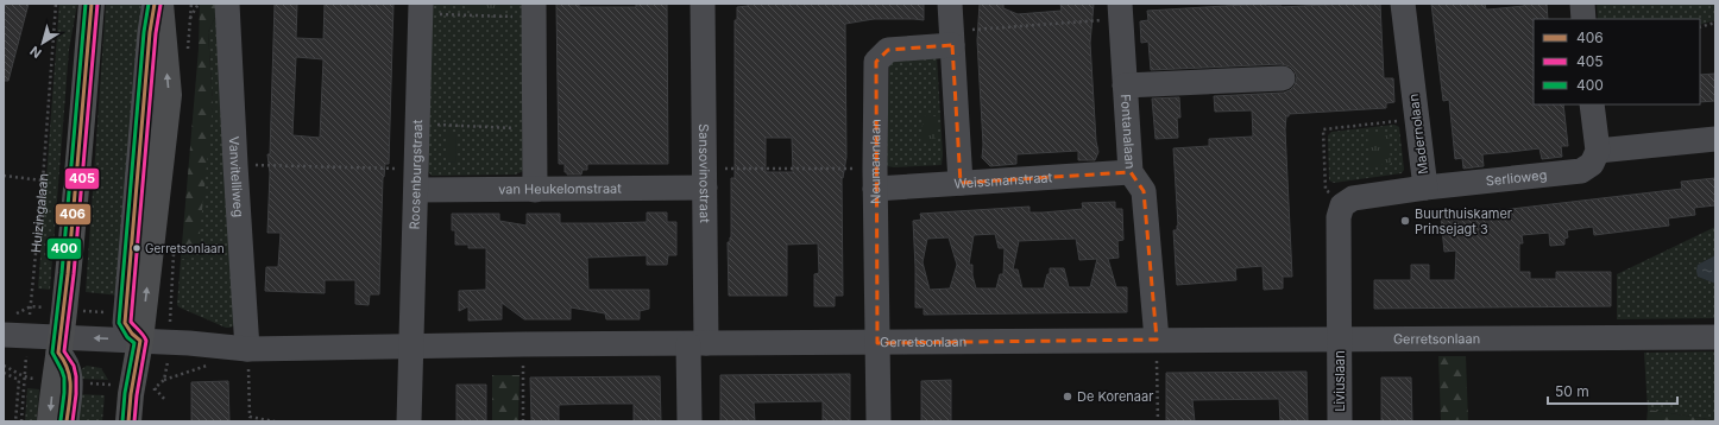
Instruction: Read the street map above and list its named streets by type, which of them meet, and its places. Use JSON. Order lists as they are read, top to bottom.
{
  "streets": {
    "street": [
      "Fontanalaan",
      "Madernolaan",
      "Neumannlaan",
      "Sansovinostraat",
      "Roosenburgstraat",
      "Vanvitelliweg",
      "Serlioweg",
      "Weissmanstraat",
      "van Heukelomstraat",
      "Gerretsonlaan",
      "Liviuslaan"
    ],
    "path": ["Huizingalaan"]
  },
  "crossings": [
    ["Fontanalaan", "Weissmanstraat"],
    ["Fontanalaan", "Gerretsonlaan"],
    ["Madernolaan", "Serlioweg"],
    ["Neumannlaan", "Weissmanstraat"],
    ["Neumannlaan", "Gerretsonlaan"],
    ["Sansovinostraat", "van Heukelomstraat"],
    ["Sansovinostraat", "Gerretsonlaan"],
    ["Roosenburgstraat", "van Heukelomstraat"],
    ["Roosenburgstraat", "Gerretsonlaan"],
    ["Vanvitelliweg", "Gerretsonlaan"],
    ["Huizingalaan", "Gerretsonlaan"],
    ["Gerretsonlaan", "Liviuslaan"]
  ],
  "places": ["Buurthuiskamer Prinsejagt 3", "Gerretsonlaan", "De Korenaar"],
  "lines": ["transit line 406", "transit line 405", "transit line 400"],
  "legend": ["406", "405", "400"],
  "scale_bar": "50 m",
  "north": "bottom left"
}
